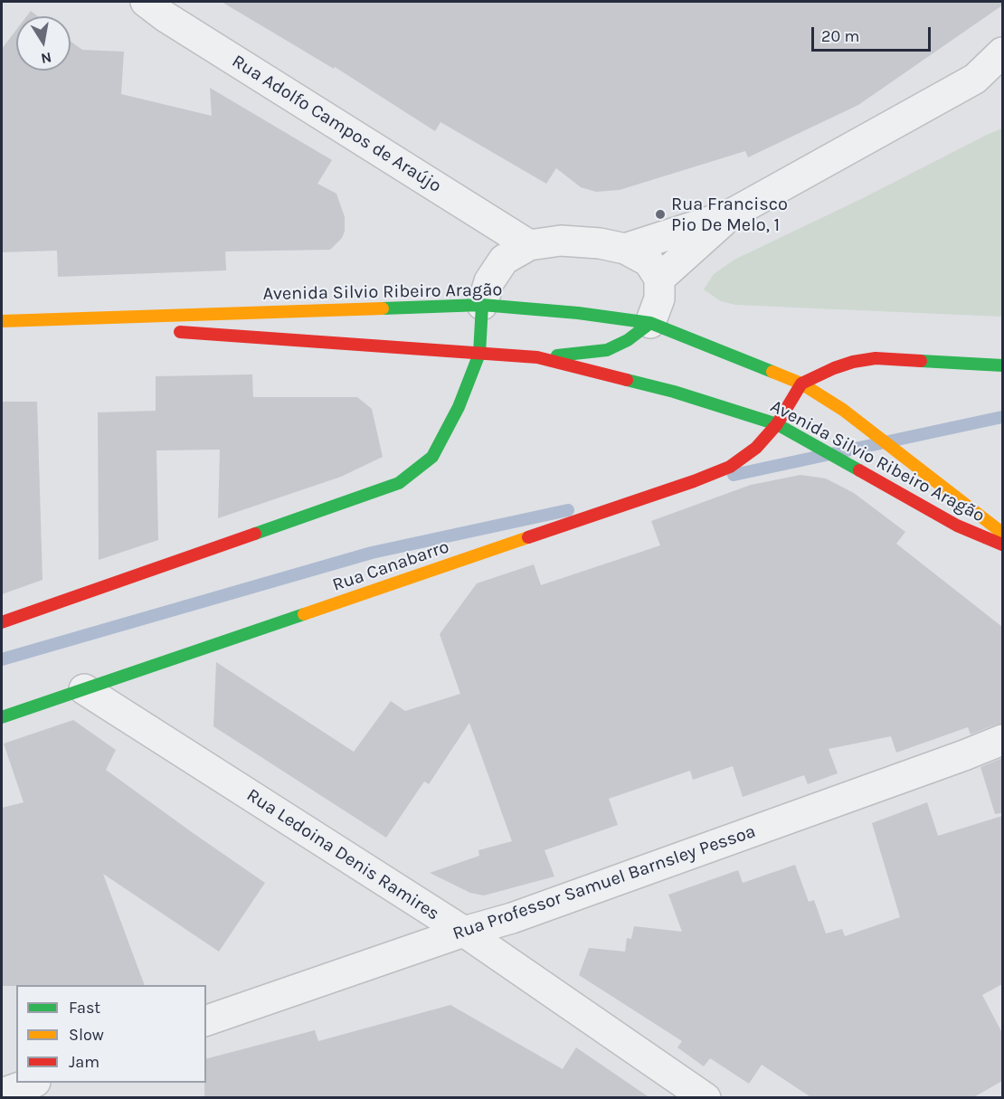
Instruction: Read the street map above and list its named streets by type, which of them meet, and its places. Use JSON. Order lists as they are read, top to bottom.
{
  "streets": {
    "street": [
      "Rua Adolfo Campos de Araújo",
      "Avenida Silvio Ribeiro Aragão",
      "Rua Canabarro",
      "Rua Ledoina Denis Ramires",
      "Rua Professor Samuel Barnsley Pessoa"
    ]
  },
  "crossings": [
    ["Avenida Silvio Ribeiro Aragão", "Rua Canabarro"],
    ["Rua Canabarro", "Rua Ledoina Denis Ramires"],
    ["Rua Ledoina Denis Ramires", "Rua Professor Samuel Barnsley Pessoa"]
  ],
  "places": ["Rua Francisco Pio De Melo, 1"],
  "legend": ["Fast", "Slow", "Jam"],
  "scale_bar": "20 m",
  "north": "bottom"
}
